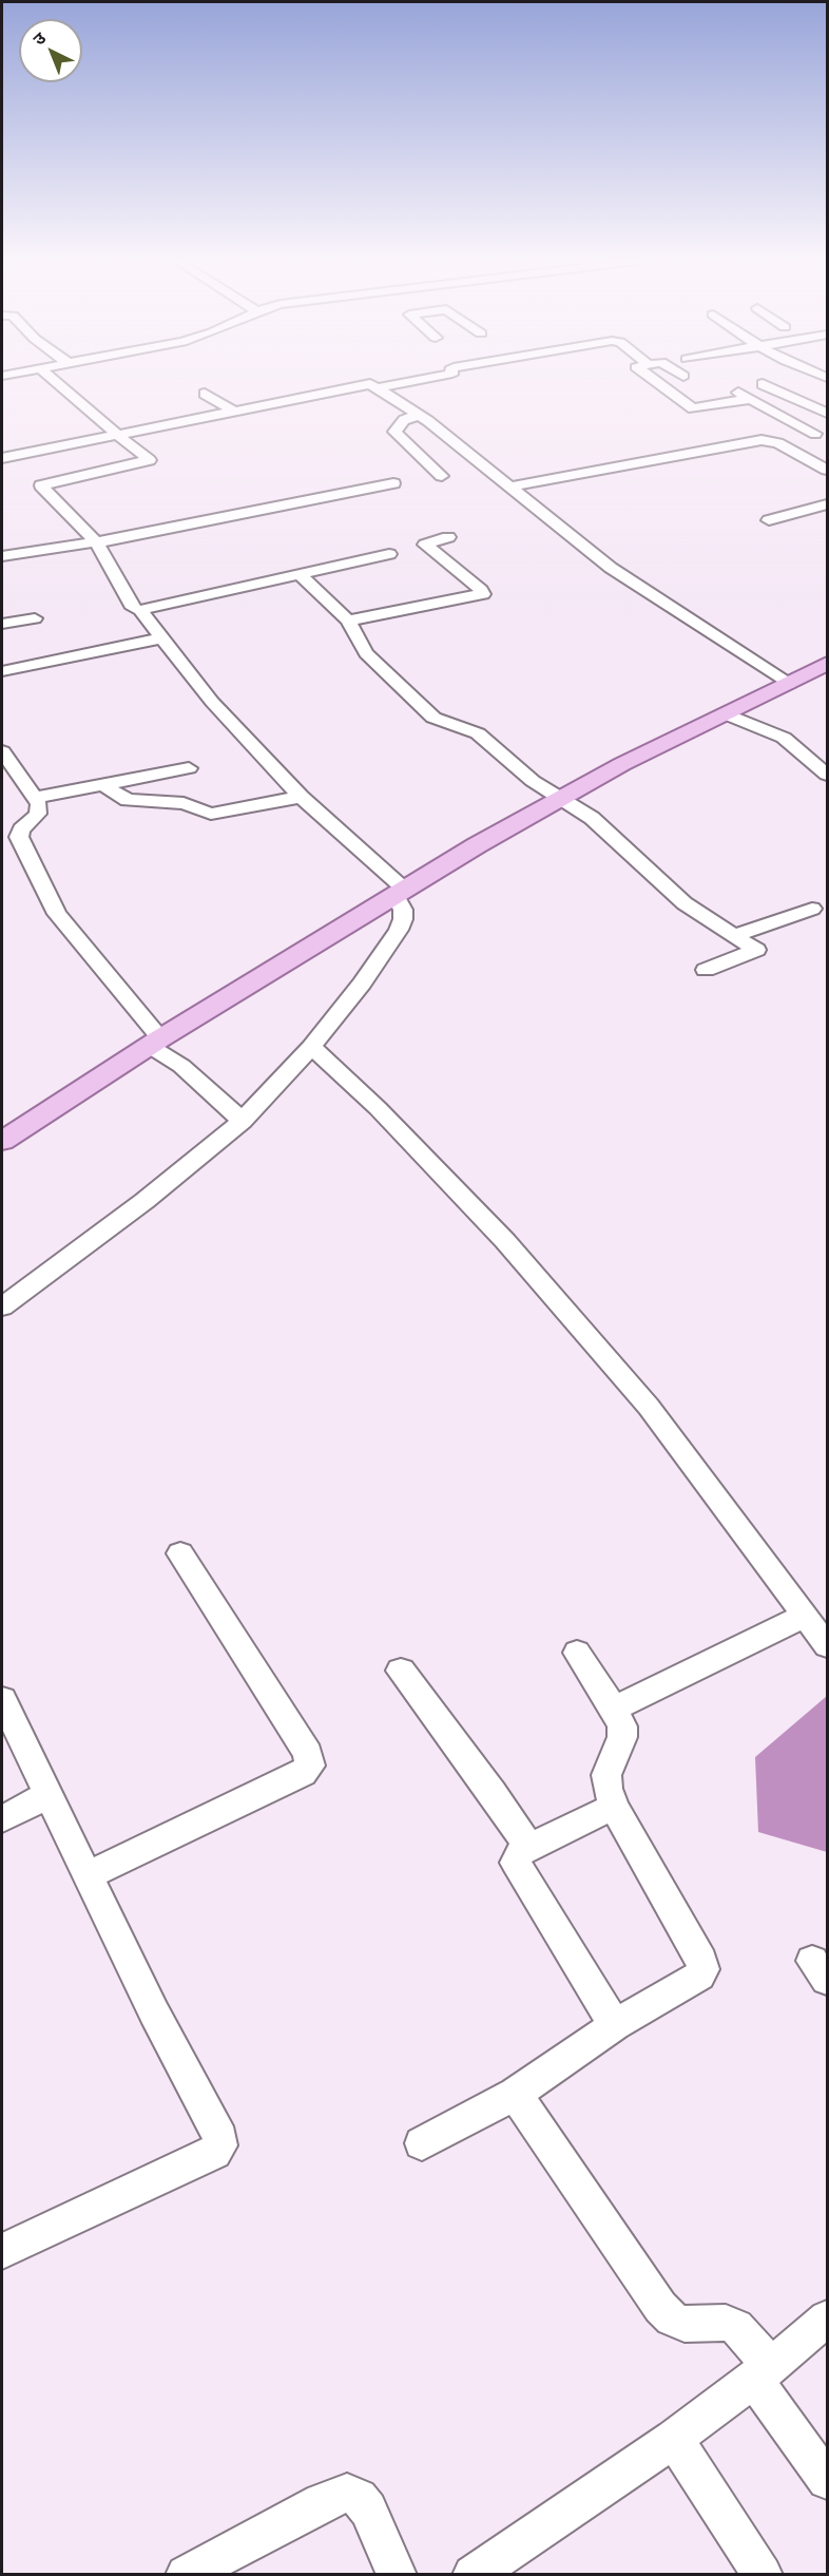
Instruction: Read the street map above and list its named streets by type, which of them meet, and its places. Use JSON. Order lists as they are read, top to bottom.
{
  "north": "top left"
}
